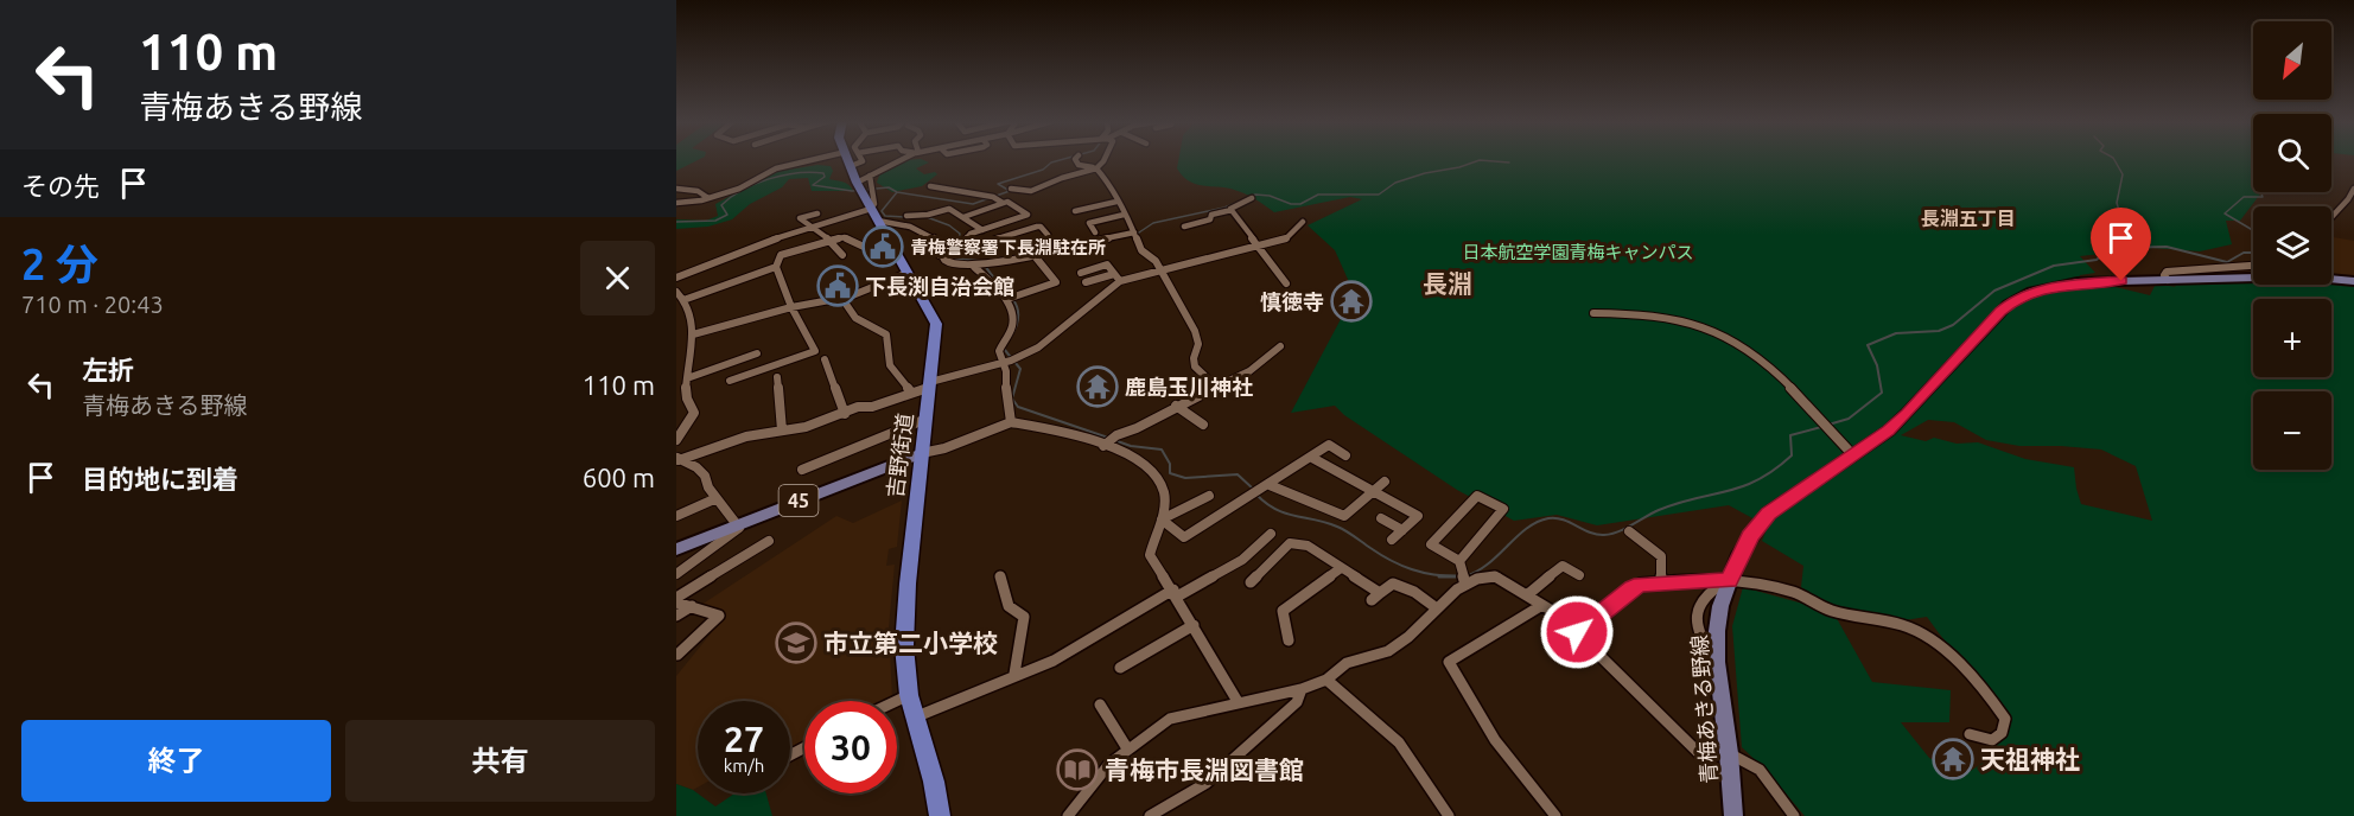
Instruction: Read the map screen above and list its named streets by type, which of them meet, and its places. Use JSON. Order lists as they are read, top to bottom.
{
  "streets": {
    "highway": ["吉野街道"],
    "main road": ["45", "青梅あきる野線"]
  },
  "crossings": [
    ["吉野街道", "45"]
  ],
  "districts": ["長淵五丁目", "長淵"],
  "parks": ["日本航空学園青梅キャンパス"],
  "places": {
    "public building": ["青梅警察署下長淵駐在所", "下長渕自治会館"],
    "temple": ["慎徳寺", "鹿島玉川神社", "天祖神社"],
    "school or university": ["市立第二小学校"],
    "library": ["青梅市長淵図書館"]
  },
  "north": "bottom left",
  "page": {
    "turn": ["110 m", "青梅あきる野線"],
    "map_buttons": ["+", "−"],
    "then": "その先",
    "heading": ["2 分", "710 m · 20:43"],
    "list": [
      {
        "name": "左折",
        "note": "青梅あきる野線",
        "value": "110 m"
      },
      {
        "name": "目的地に到着",
        "value": "600 m"
      }
    ],
    "speed": "27 km/h",
    "limit": "30",
    "buttons": ["終了", "共有"]
  }
}
